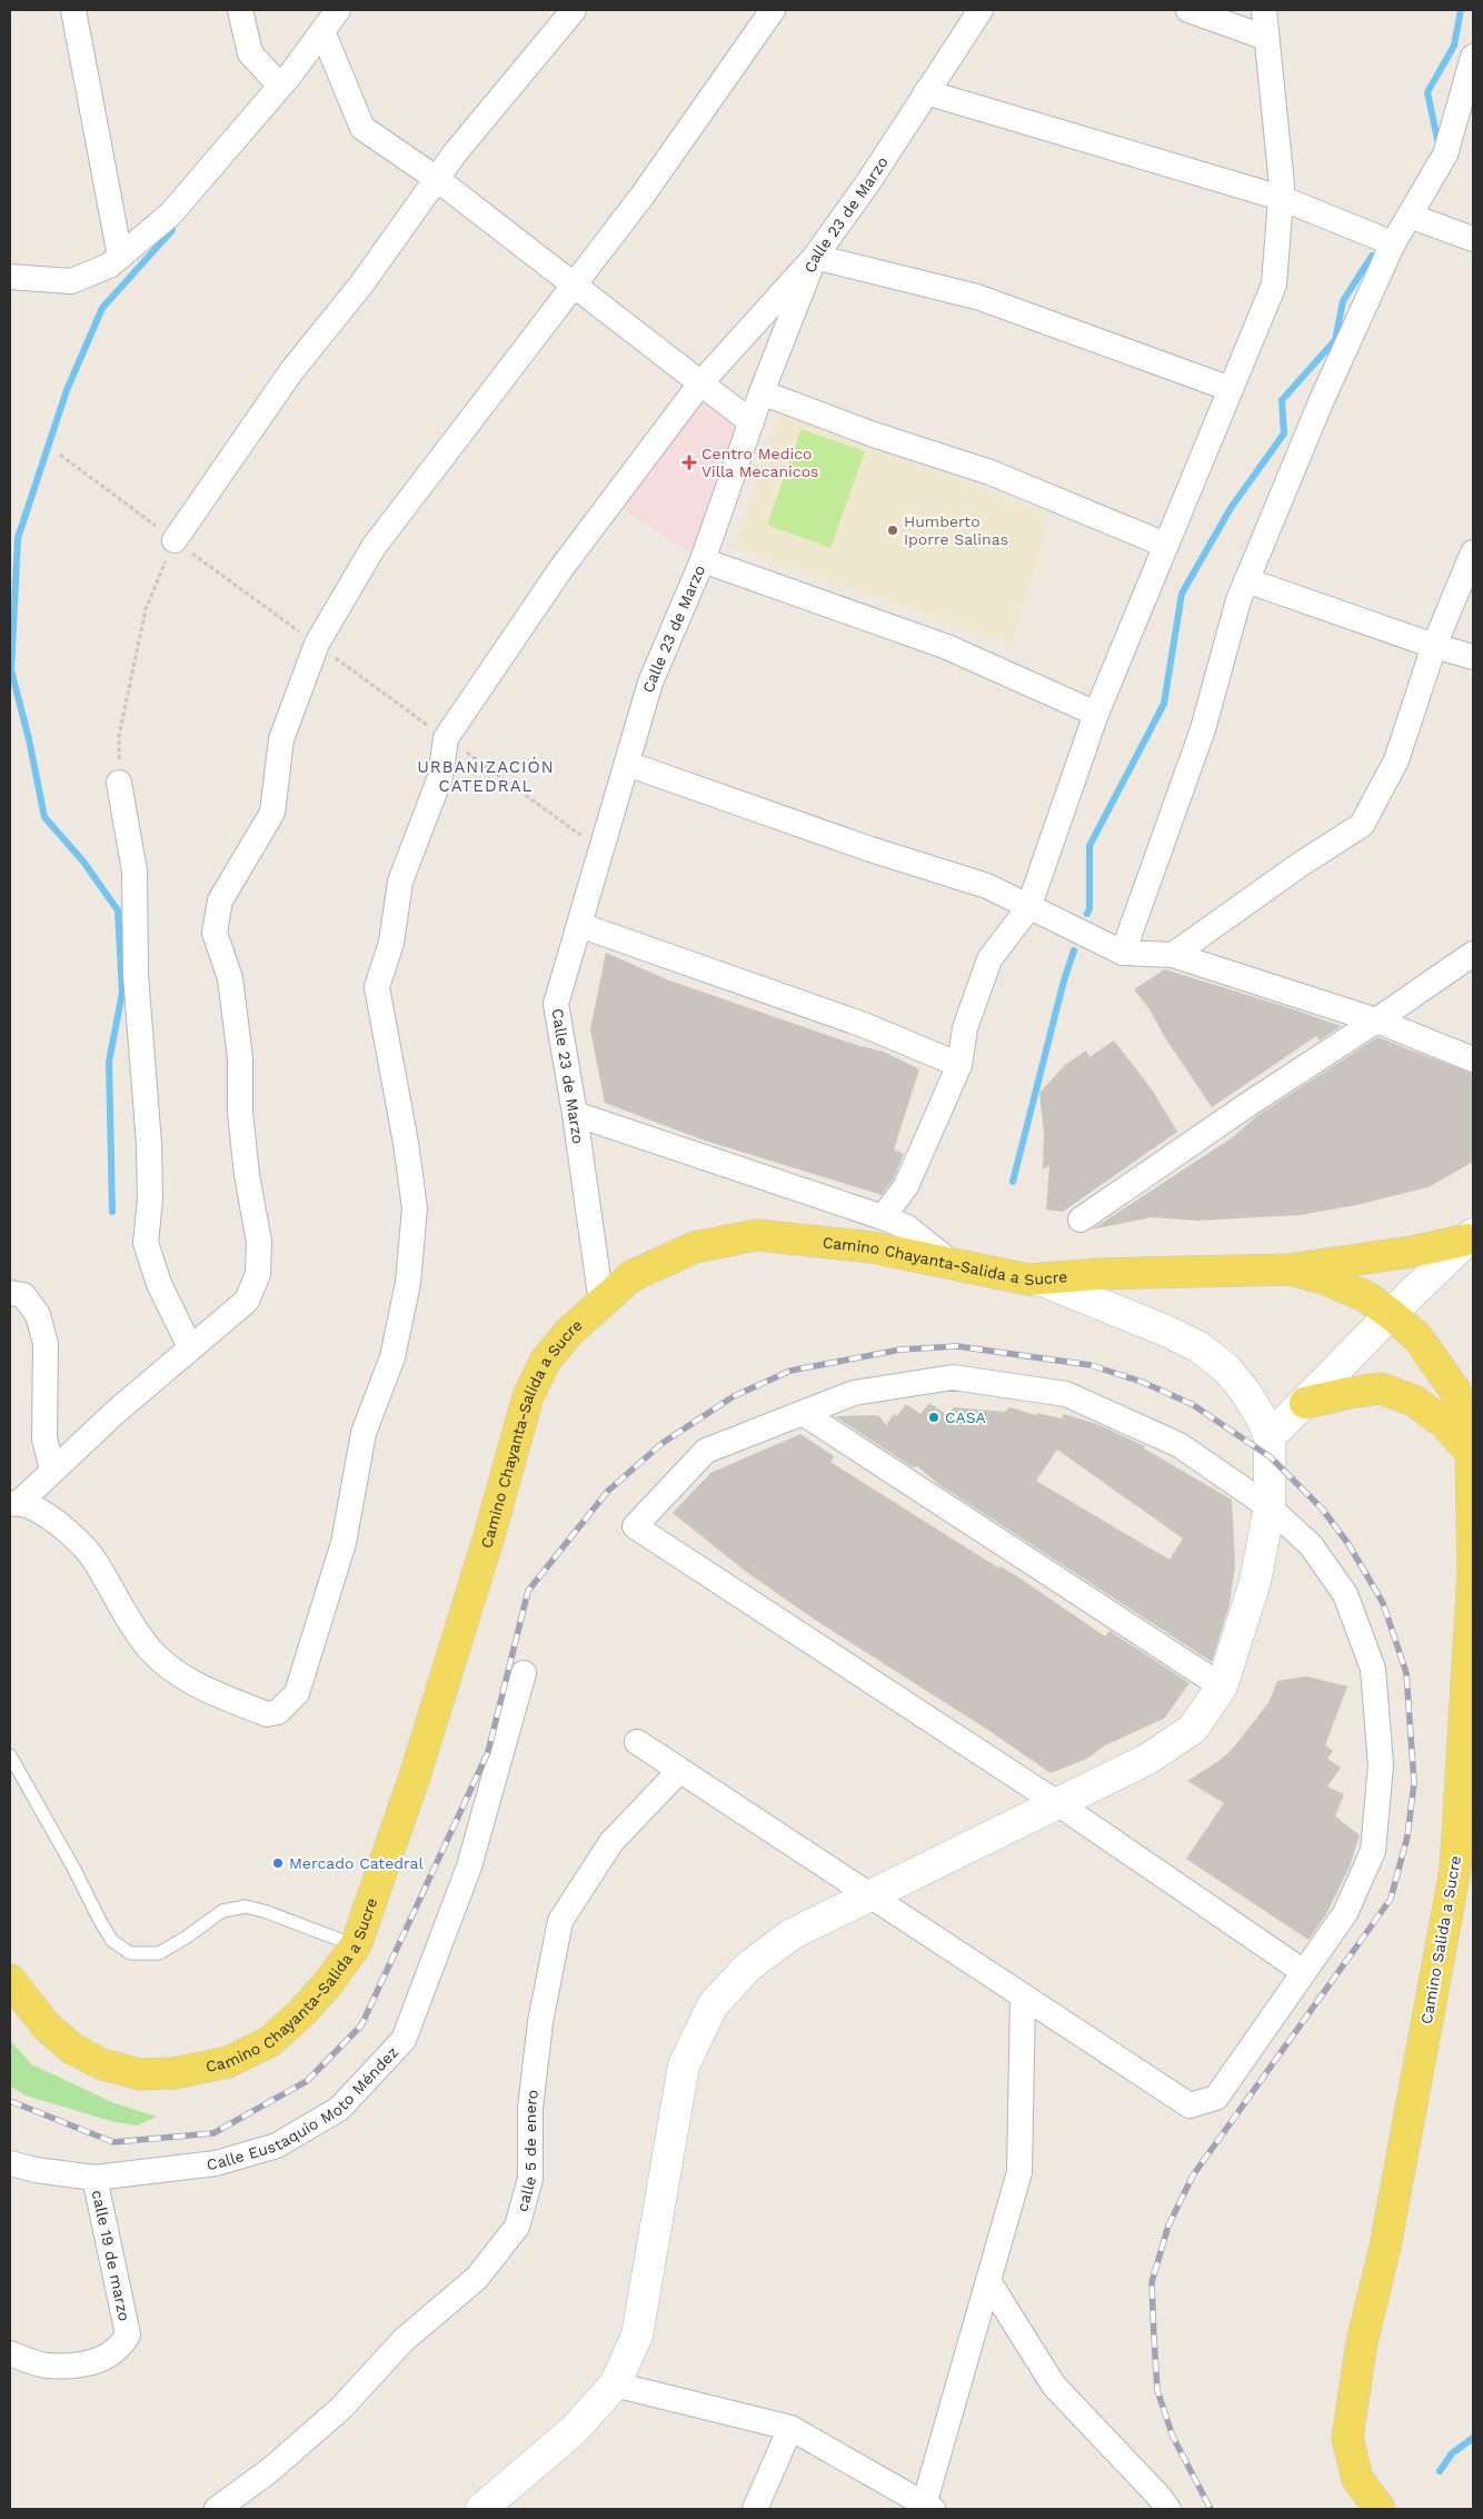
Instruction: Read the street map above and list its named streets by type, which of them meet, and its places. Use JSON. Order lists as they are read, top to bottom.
{
  "streets": {
    "main road": ["Camino Chayanta-Salida a Sucre", "Camino Salida a Sucre"],
    "street": [
      "Calle 23 de Marzo",
      "Calle Eustaquio Moto Méndez",
      "calle 5 de enero",
      "calle 19 de marzo"
    ]
  },
  "crossings": [
    ["Calle 23 de Marzo", "Camino Chayanta-Salida a Sucre"],
    ["Camino Chayanta-Salida a Sucre", "Camino Salida a Sucre"],
    ["Calle Eustaquio Moto Méndez", "calle 19 de marzo"]
  ],
  "districts": ["URBANIZACIÓN CATEDRAL"],
  "places": {
    "health": ["Centro Medico Villa Mecanicos"],
    "other": ["Humberto Iporre Salinas", "CASA", "Mercado Catedral"]
  }
}
